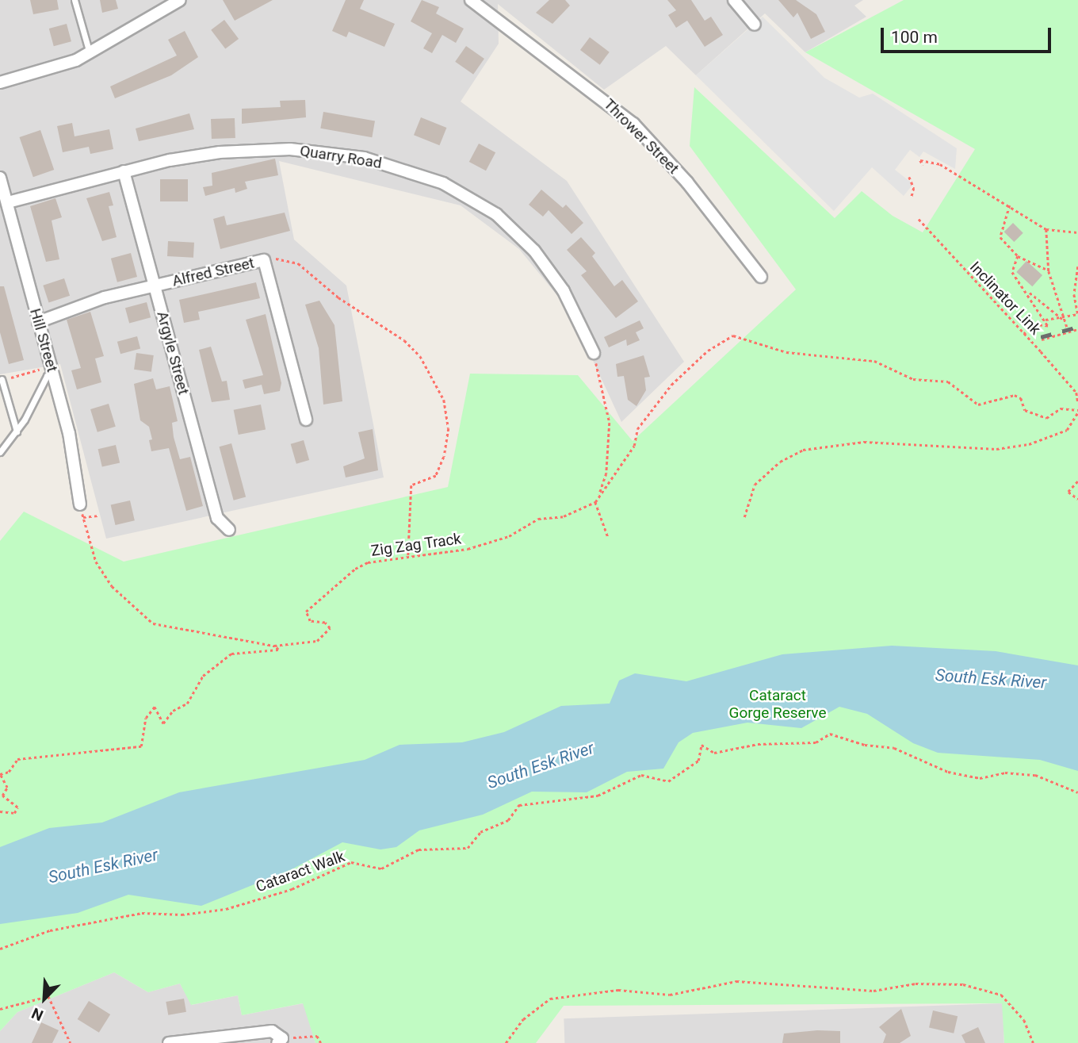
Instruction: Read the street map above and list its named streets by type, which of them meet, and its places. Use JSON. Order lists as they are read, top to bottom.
{
  "streets": {
    "street": [
      "Thrower Street",
      "Quarry Road",
      "Alfred Street",
      "Hill Street",
      "Argyle Street"
    ],
    "path": ["Inclinator Link", "Zig Zag Track", "Cataract Walk"]
  },
  "crossings": [
    ["Quarry Road", "Hill Street"],
    ["Quarry Road", "Argyle Street"],
    ["Alfred Street", "Hill Street"],
    ["Alfred Street", "Argyle Street"]
  ],
  "water": ["South Esk River"],
  "parks": ["Cataract Gorge Reserve"],
  "scale_bar": "100 m",
  "north": "bottom left"
}
